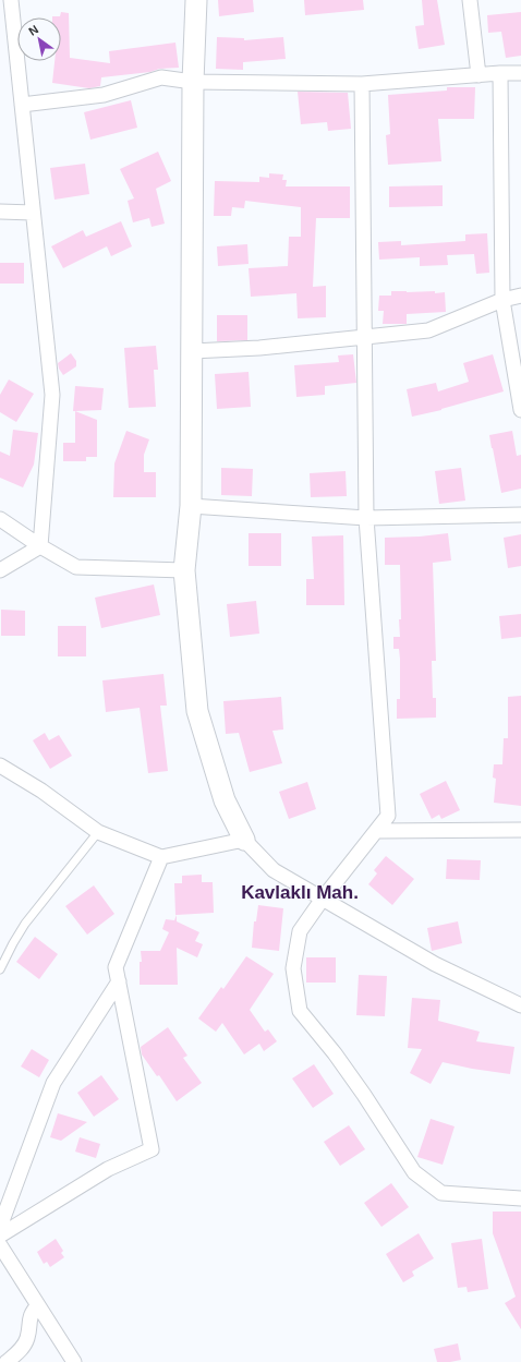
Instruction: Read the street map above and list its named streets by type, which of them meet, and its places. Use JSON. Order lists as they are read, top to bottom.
{
  "districts": ["Kavlaklı Mah."],
  "north": "top left"
}
